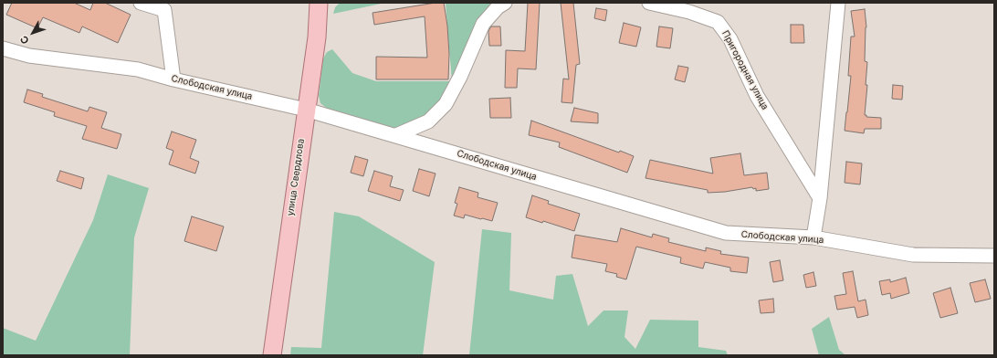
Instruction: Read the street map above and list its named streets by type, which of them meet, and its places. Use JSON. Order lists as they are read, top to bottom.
{
  "streets": {
    "main road": ["улица Свердлова"],
    "street": ["Пригородная улица", "Слободская улица"]
  },
  "crossings": [
    ["Слободская улица", "улица Свердлова"]
  ],
  "north": "bottom left"
}
